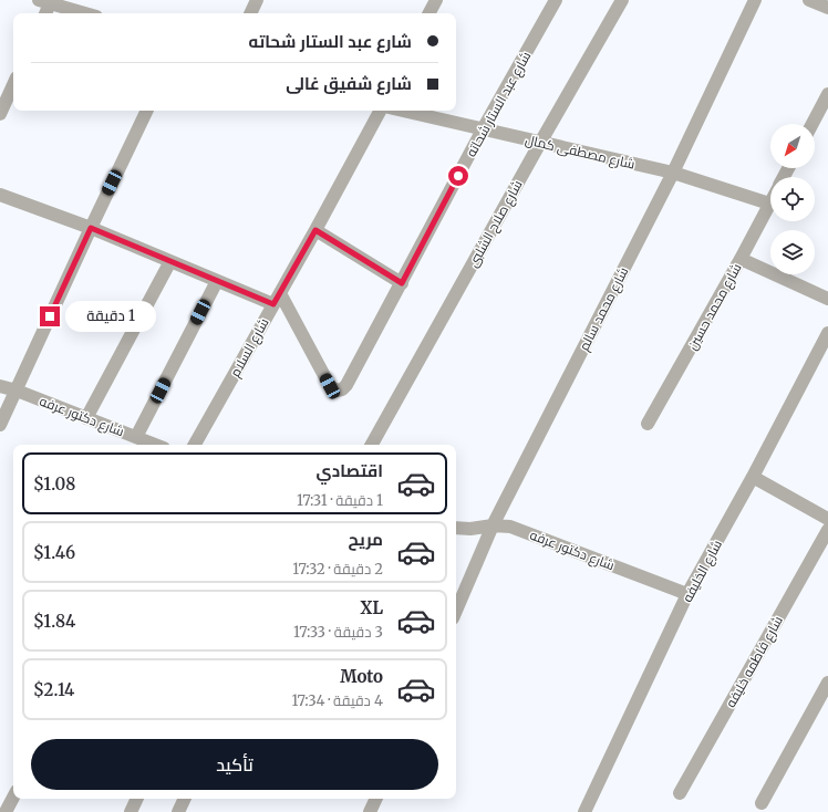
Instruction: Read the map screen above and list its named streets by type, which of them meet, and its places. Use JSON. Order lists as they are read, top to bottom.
{
  "streets": {
    "street": [
      "شارع عبد الستار شحاته",
      "شارع مصطفى كمال",
      "شارع صلاح الشلبى",
      "شارع محمد حسين",
      "شارع محمد سالم",
      "شارع السلام",
      "شارع دكتور عرفه",
      "شارع الخليفه",
      "شارع فاطمه خليفه"
    ]
  },
  "crossings": [
    ["شارع عبد الستار شحاته", "شارع مصطفى كمال"],
    ["شارع عبد الستار شحاته", "شارع السلام"],
    ["شارع مصطفى كمال", "شارع صلاح الشلبى"],
    ["شارع مصطفى كمال", "شارع محمد حسين"],
    ["شارع مصطفى كمال", "شارع محمد سالم"],
    ["شارع محمد سالم", "شارع دكتور عرفه"],
    ["شارع دكتور عرفه", "شارع الخليفه"]
  ],
  "north": "bottom left",
  "page": {
    "banner": ["شارع عبد الستار شحاته", "شارع شفيق غالى"],
    "bubble": "1 دقيقة",
    "list": [
      {
        "name": "اقتصادي",
        "note": "1 دقيقة · 17:31",
        "value": "$1.08"
      },
      {
        "name": "مريح",
        "note": "2 دقيقة · 17:32",
        "value": "$1.46"
      },
      {
        "name": "XL",
        "note": "3 دقيقة · 17:33",
        "value": "$1.84"
      },
      {
        "name": "Moto",
        "note": "4 دقيقة · 17:34",
        "value": "$2.14"
      }
    ],
    "buttons": "تأكيد"
  }
}
